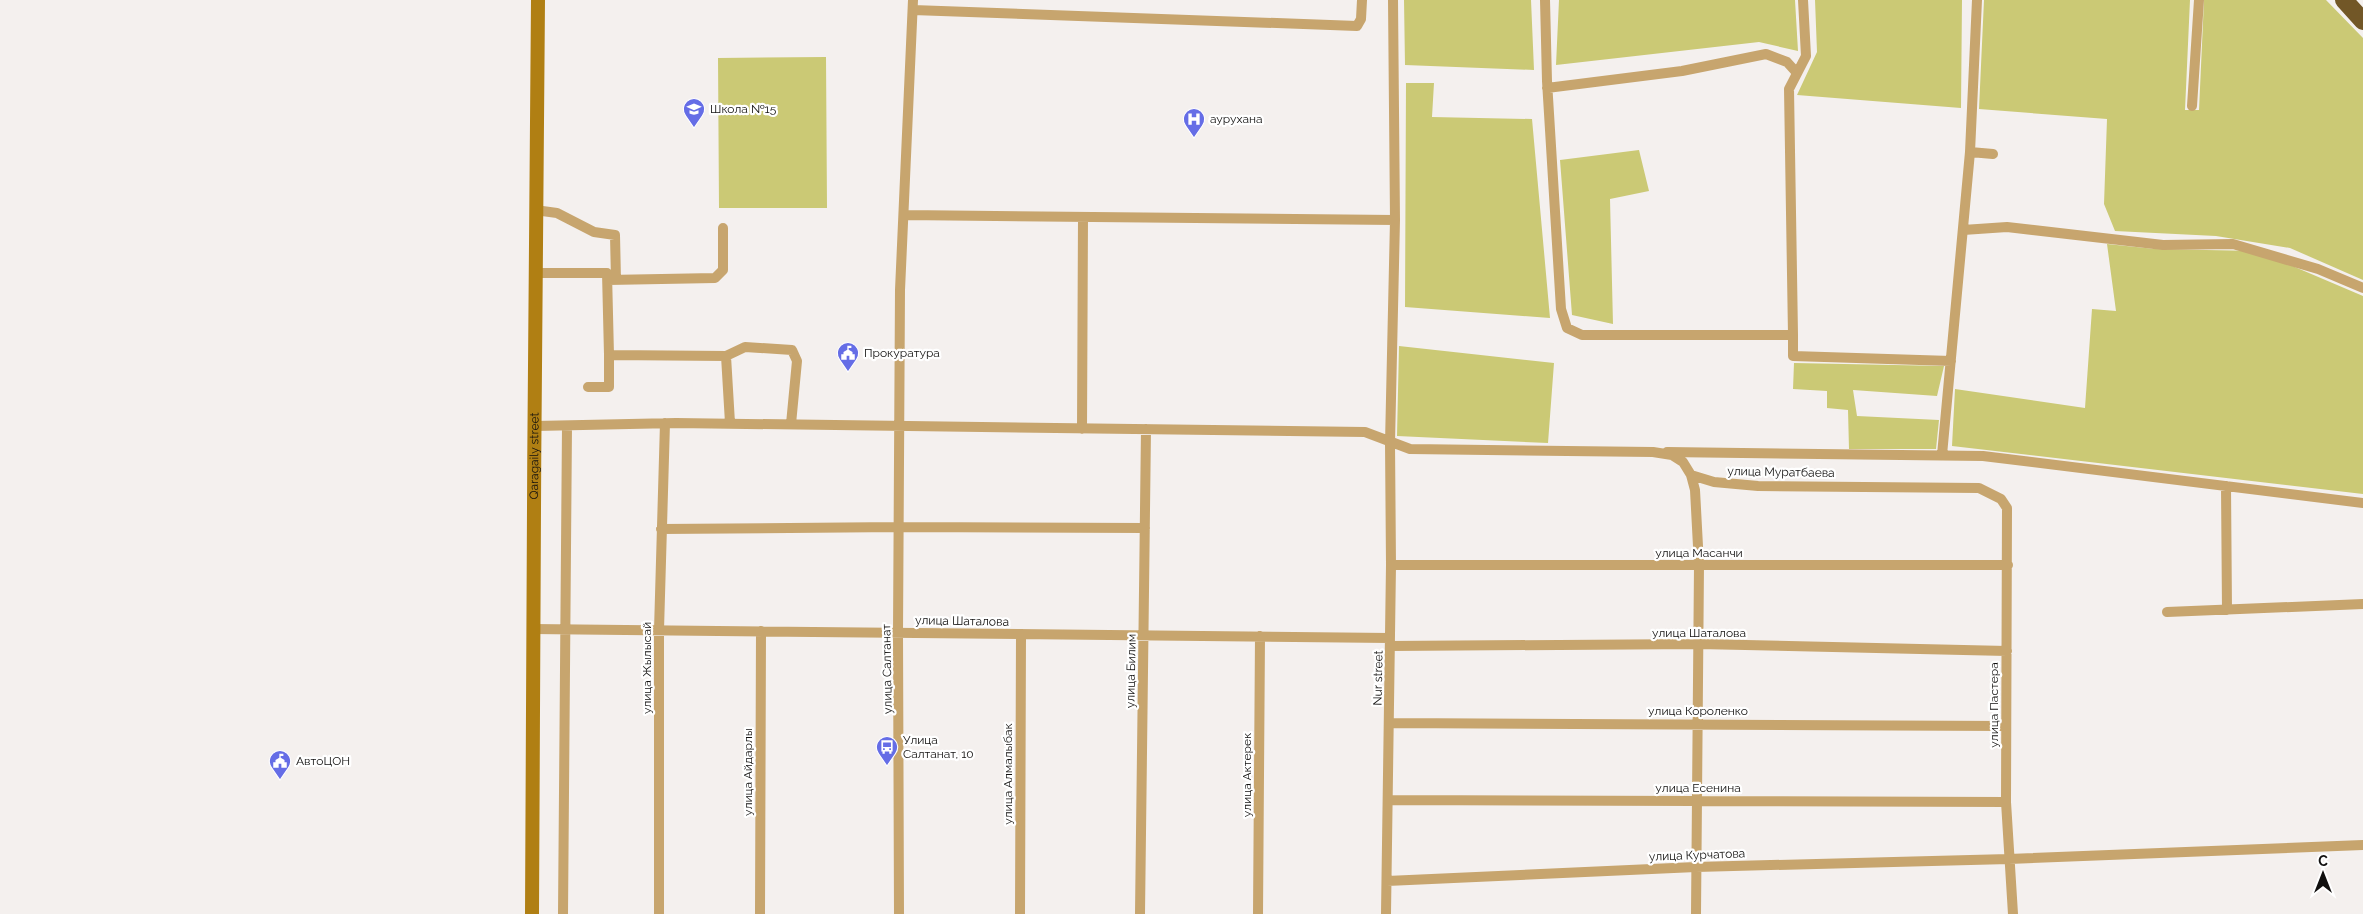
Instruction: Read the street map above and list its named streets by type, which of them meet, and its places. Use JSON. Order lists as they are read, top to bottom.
{
  "streets": {
    "street": [
      "Qaragaily street",
      "улица Муратбаева",
      "улица Масанчи",
      "улица Шаталова",
      "улица Жылысай",
      "улица Салтанат",
      "улица Билим",
      "Nur street",
      "улица Пастера",
      "улица Короленко",
      "улица Айдарлы",
      "улица Алмалыбак",
      "улица Актерек",
      "улица Есенина",
      "улица Курчатова"
    ]
  },
  "crossings": [
    ["Qaragaily street", "улица Шаталова"],
    ["улица Муратбаева", "улица Пастера"],
    ["улица Масанчи", "Nur street"],
    ["улица Масанчи", "улица Пастера"],
    ["улица Шаталова", "улица Жылысай"],
    ["улица Шаталова", "улица Салтанат"],
    ["улица Шаталова", "улица Билим"],
    ["улица Шаталова", "Nur street"],
    ["улица Шаталова", "улица Пастера"],
    ["улица Шаталова", "улица Айдарлы"],
    ["улица Шаталова", "улица Алмалыбак"],
    ["улица Шаталова", "улица Актерек"],
    ["Nur street", "улица Короленко"],
    ["Nur street", "улица Есенина"],
    ["Nur street", "улица Курчатова"],
    ["улица Пастера", "улица Короленко"],
    ["улица Пастера", "улица Есенина"],
    ["улица Пастера", "улица Курчатова"]
  ],
  "places": {
    "school or university": ["Школа №15"],
    "hospital": ["аурухана"],
    "public building": ["Прокуратура", "АвтоЦОН"],
    "bus stop": ["Улица Салтанат, 10"]
  },
  "north": "top"
}
